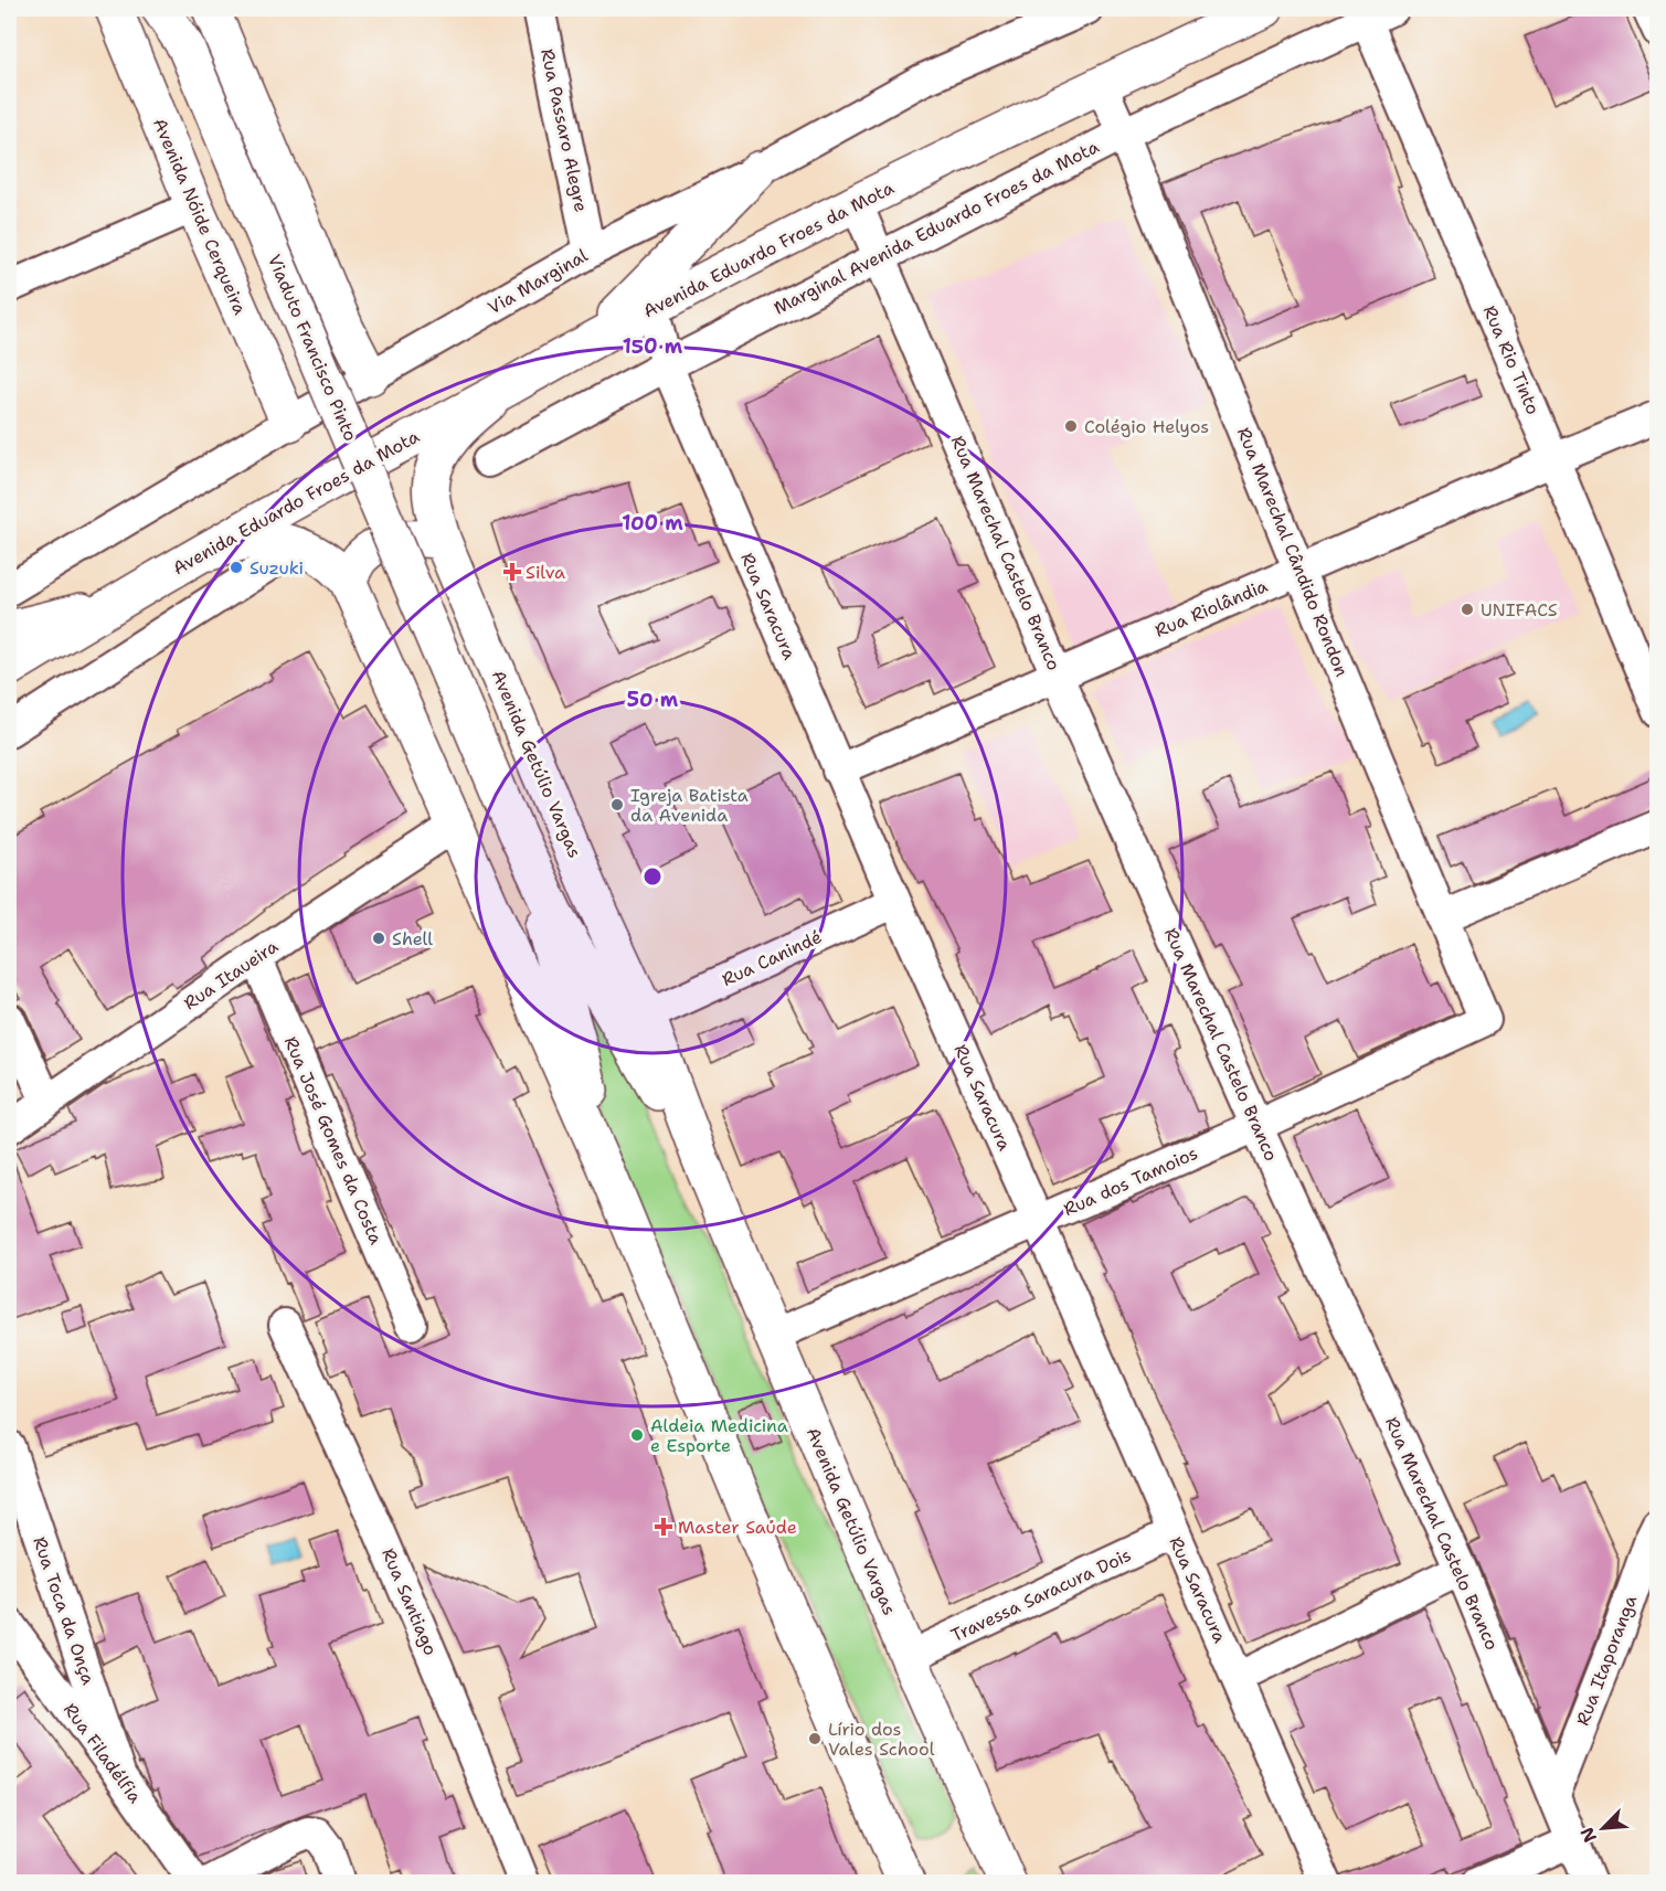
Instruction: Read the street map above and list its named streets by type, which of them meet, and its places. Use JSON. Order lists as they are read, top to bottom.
{
  "streets": {
    "main road": [
      "Avenida Nóide Cerqueira",
      "Avenida Eduardo Froes da Mota",
      "Viaduto Francisco Pinto",
      "Avenida Getúlio Vargas"
    ],
    "street": [
      "Rua Passaro Alegre",
      "Marginal Avenida Eduardo Froes da Mota",
      "Via Marginal",
      "Rua Rio Tinto",
      "Rua Marechal Cândido Rondon",
      "Rua Marechal Castelo Branco",
      "Rua Saracura",
      "Rua Riolândia",
      "Rua Canindé",
      "Rua Itaueira",
      "Rua José Gomes da Costa",
      "Rua dos Tamoios",
      "Travessa Saracura Dois",
      "Rua Santiago",
      "Rua Toca da Onça",
      "Rua Itaporanga",
      "Rua Filadélfia"
    ]
  },
  "crossings": [
    ["Rua Passaro Alegre", "Via Marginal"],
    ["Avenida Nóide Cerqueira", "Via Marginal"],
    ["Marginal Avenida Eduardo Froes da Mota", "Rua Rio Tinto"],
    ["Marginal Avenida Eduardo Froes da Mota", "Rua Marechal Cândido Rondon"],
    ["Marginal Avenida Eduardo Froes da Mota", "Rua Marechal Castelo Branco"],
    ["Marginal Avenida Eduardo Froes da Mota", "Rua Saracura"],
    ["Avenida Eduardo Froes da Mota", "Rua Marechal Cândido Rondon"],
    ["Avenida Eduardo Froes da Mota", "Rua Marechal Castelo Branco"],
    ["Avenida Eduardo Froes da Mota", "Rua Saracura"],
    ["Avenida Eduardo Froes da Mota", "Avenida Getúlio Vargas"],
    ["Viaduto Francisco Pinto", "Avenida Getúlio Vargas"],
    ["Rua Rio Tinto", "Rua Riolândia"],
    ["Rua Marechal Cândido Rondon", "Rua Riolândia"],
    ["Rua Marechal Cândido Rondon", "Rua dos Tamoios"],
    ["Rua Marechal Castelo Branco", "Rua Riolândia"],
    ["Rua Marechal Castelo Branco", "Rua dos Tamoios"],
    ["Rua Marechal Castelo Branco", "Rua Itaporanga"],
    ["Rua Saracura", "Rua Riolândia"],
    ["Rua Saracura", "Rua Canindé"],
    ["Rua Saracura", "Rua dos Tamoios"],
    ["Rua Saracura", "Travessa Saracura Dois"],
    ["Avenida Getúlio Vargas", "Rua Canindé"],
    ["Avenida Getúlio Vargas", "Rua dos Tamoios"],
    ["Avenida Getúlio Vargas", "Travessa Saracura Dois"],
    ["Rua Itaueira", "Rua José Gomes da Costa"],
    ["Rua Toca da Onça", "Rua Filadélfia"]
  ],
  "places": {
    "other": [
      "Colégio Helyos",
      "Suzuki",
      "UNIFACS",
      "Igreja Batista da Avenida",
      "Shell",
      "Aldeia Medicina e Esporte",
      "Lírio dos Vales School"
    ],
    "health": ["Silva", "Master Saúde"]
  },
  "north": "bottom left",
  "rings": ["150 m", "100 m", "50 m"]
}
